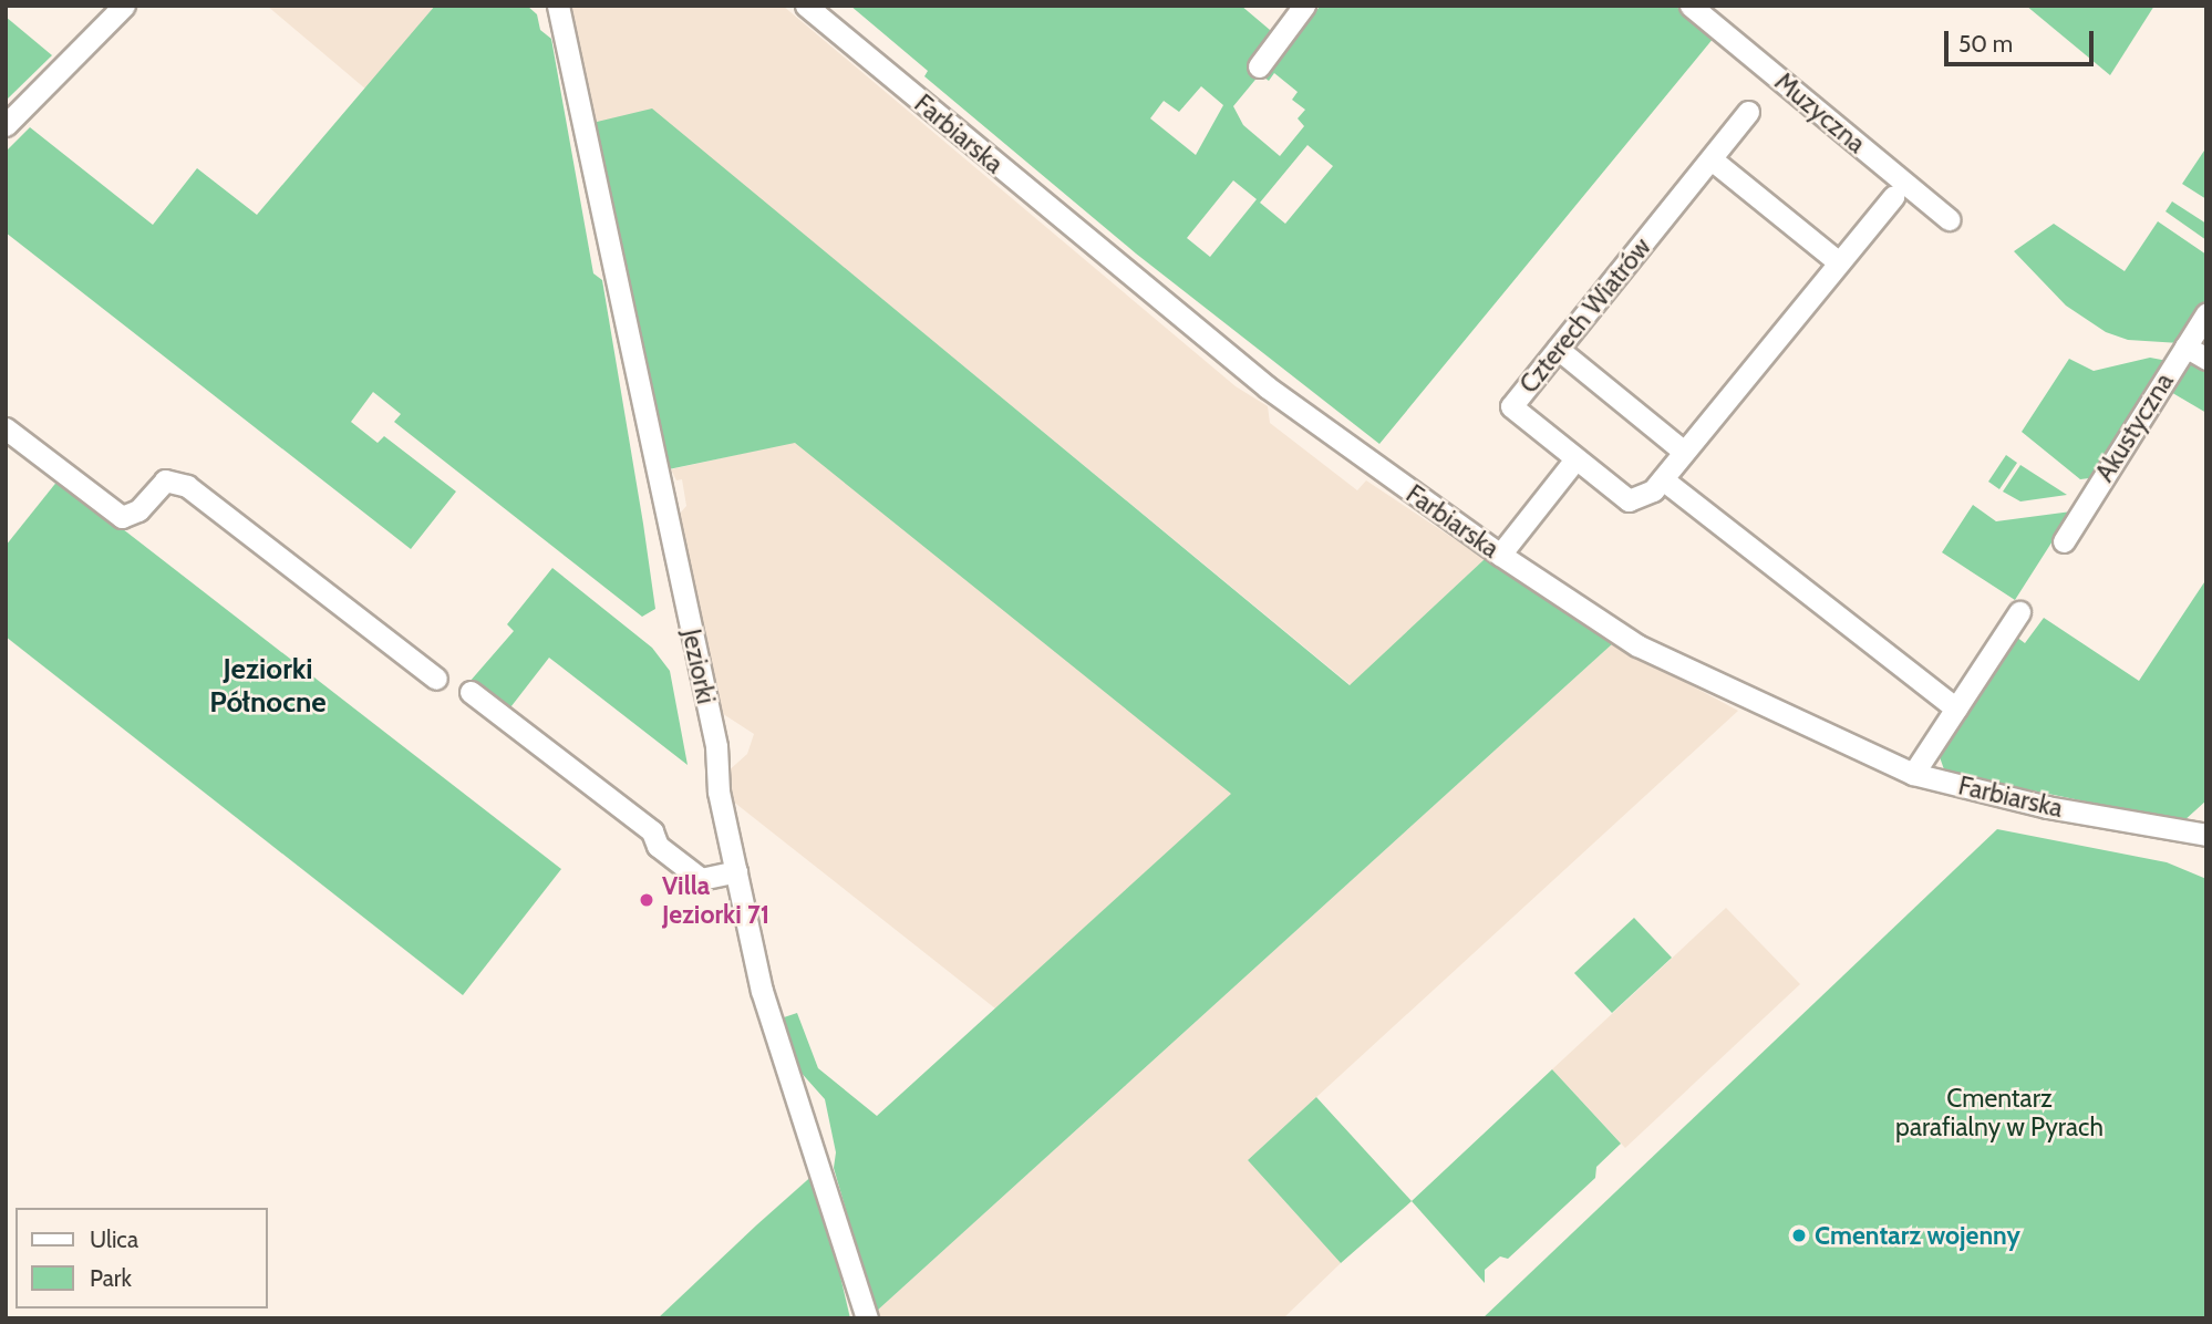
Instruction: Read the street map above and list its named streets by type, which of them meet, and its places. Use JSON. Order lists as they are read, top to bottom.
{
  "streets": {
    "street": [
      "Muzyczna",
      "Farbiarska",
      "Czterech Wiatrów",
      "Akustyczna",
      "Jeziorki"
    ]
  },
  "districts": ["Jeziorki Północne"],
  "parks": ["Cmentarz parafialny w Pyrach"],
  "places": ["Villa Jeziorki 71", "Cmentarz wojenny"],
  "legend": ["Ulica", "Park"],
  "scale_bar": "50 m"
}
